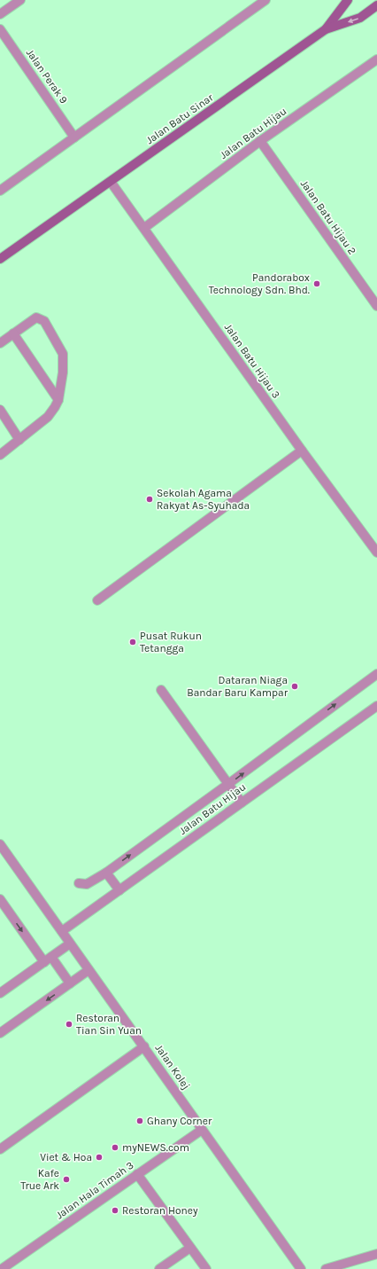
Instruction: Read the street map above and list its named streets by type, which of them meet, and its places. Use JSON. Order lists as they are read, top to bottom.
{
  "streets": {
    "street": [
      "Jalan Perak 9",
      "Jalan Batu Sinar",
      "Jalan Batu Hijau",
      "Jalan Batu Hijau 2",
      "Jalan Batu Hijau 3",
      "Jalan Kolej",
      "Jalan Hala Timah 3"
    ]
  },
  "crossings": [
    ["Jalan Batu Sinar", "Jalan Batu Hijau 3"],
    ["Jalan Batu Hijau", "Jalan Batu Hijau 2"],
    ["Jalan Batu Hijau", "Jalan Batu Hijau 3"],
    ["Jalan Batu Hijau", "Jalan Kolej"],
    ["Jalan Kolej", "Jalan Hala Timah 3"]
  ],
  "places": [
    "Pandorabox Technology Sdn. Bhd.",
    "Sekolah Agama Rakyat As-Syuhada",
    "Pusat Rukun Tetangga",
    "Dataran Niaga Bandar Baru Kampar",
    "Restoran Tian Sin Yuan",
    "Ghany Corner",
    "myNEWS.com",
    "Viet & Hoa",
    "Kafe True Ark",
    "Restoran Honey"
  ]
}
